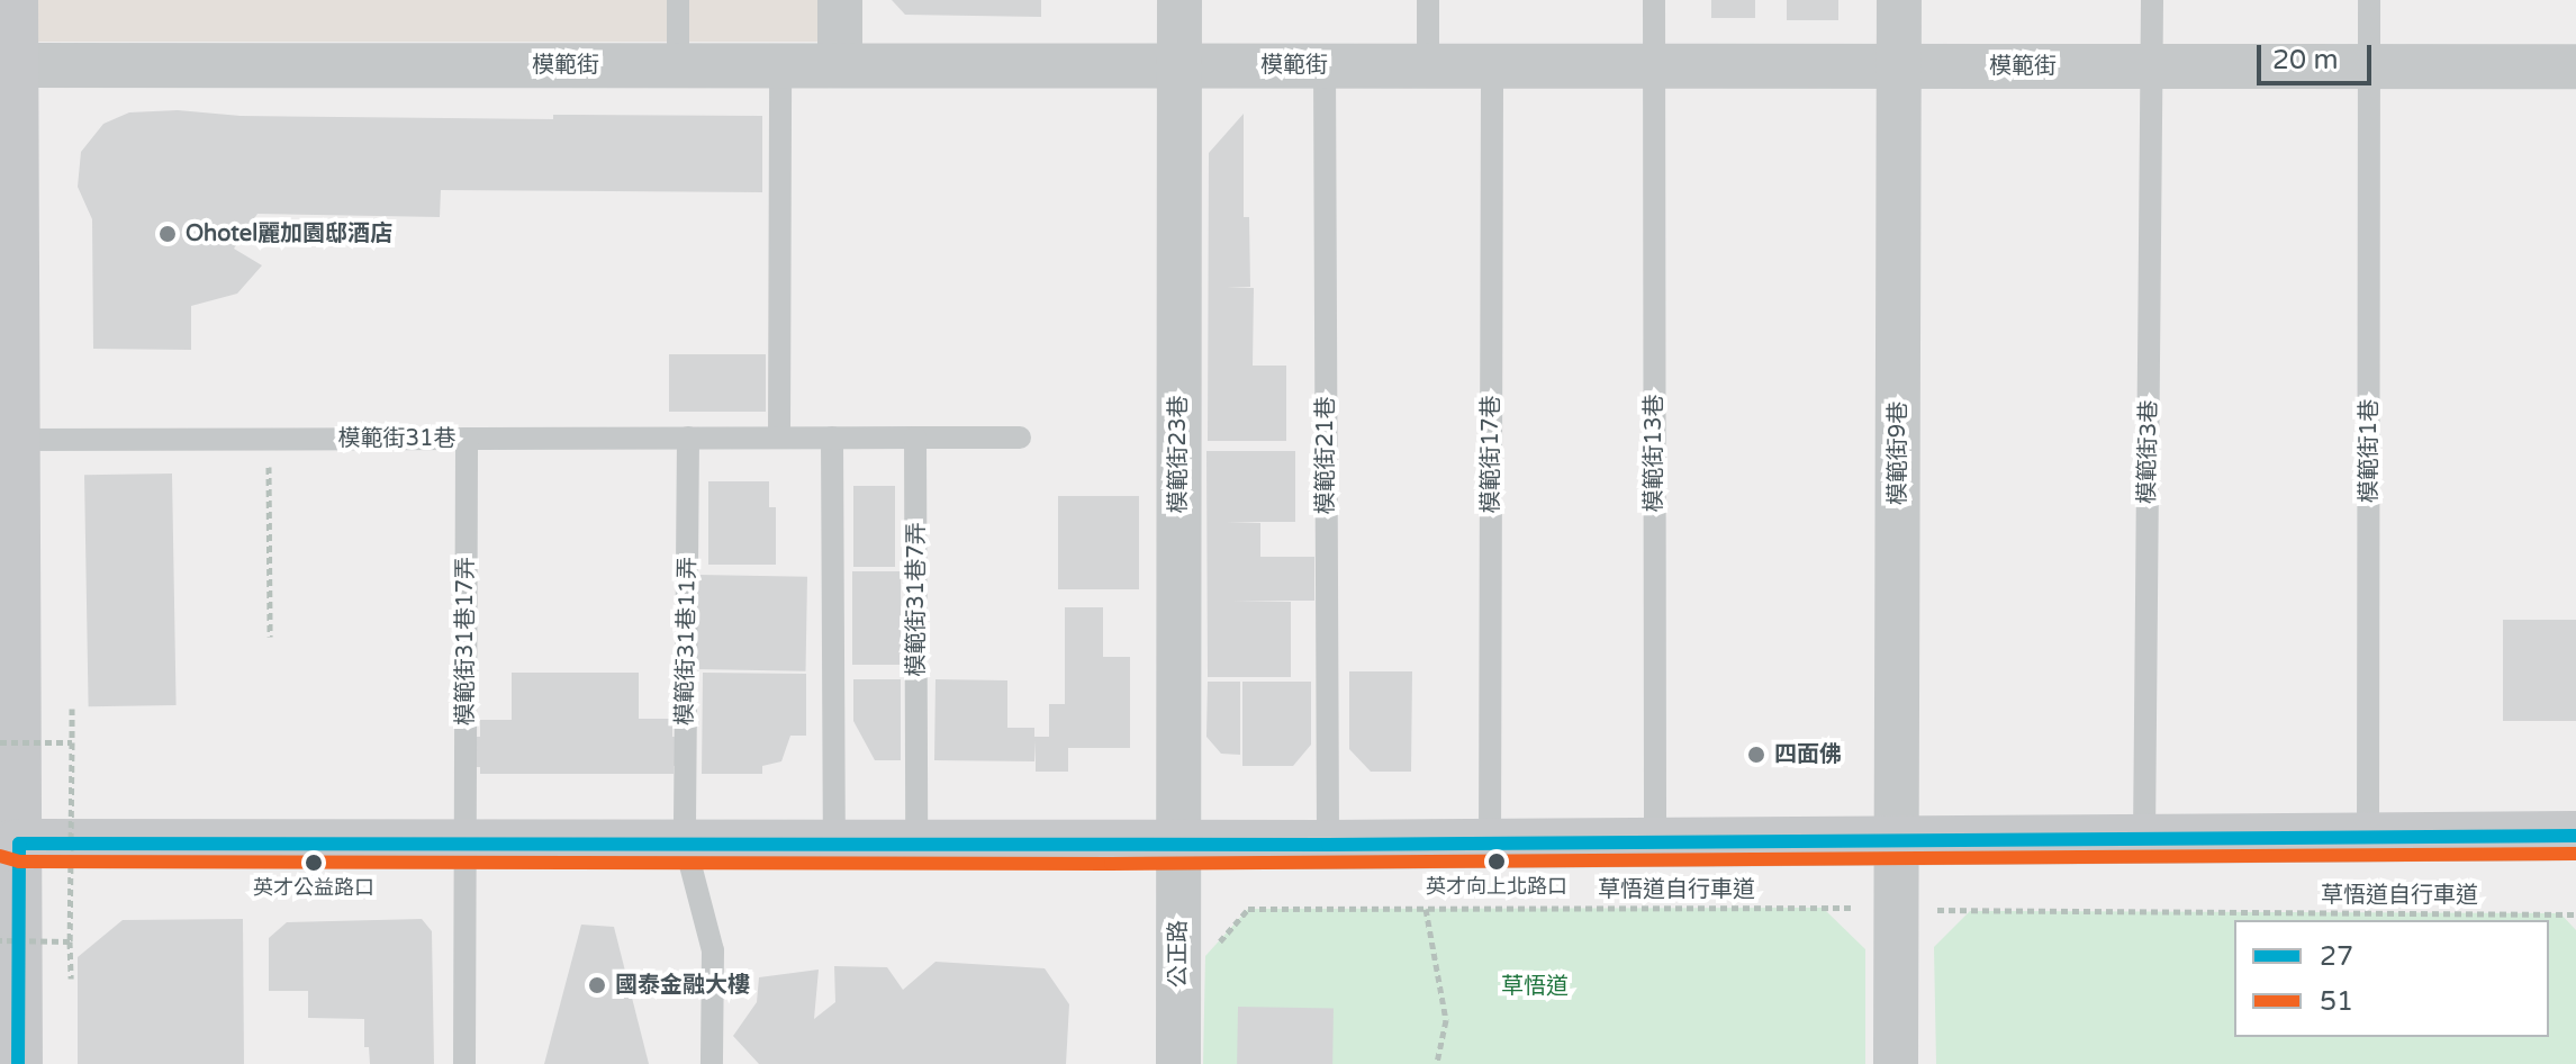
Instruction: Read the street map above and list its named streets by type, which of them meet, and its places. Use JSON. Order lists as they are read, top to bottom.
{
  "streets": {
    "street": [
      "模範街",
      "模範街9巷",
      "模範街23巷",
      "公正路"
    ],
    "lane": [
      "模範街31巷",
      "模範街1巷",
      "模範街3巷",
      "模範街13巷",
      "模範街17巷",
      "模範街21巷",
      "模範街31巷7弄",
      "模範街31巷17弄",
      "模範街31巷11弄"
    ],
    "path": ["草悟道自行車道"]
  },
  "crossings": [
    ["模範街", "模範街1巷"],
    ["模範街", "模範街3巷"],
    ["模範街", "模範街13巷"],
    ["模範街", "模範街9巷"],
    ["模範街", "模範街23巷"],
    ["模範街", "模範街17巷"],
    ["模範街", "模範街21巷"],
    ["模範街31巷", "模範街31巷17弄"],
    ["模範街31巷", "模範街31巷11弄"],
    ["模範街23巷", "公正路"]
  ],
  "parks": ["草悟道"],
  "places": [
    "Ohotel麗加園邸酒店",
    "四面佛",
    "英才向上北路口",
    "英才公益路口",
    "國泰金融大樓"
  ],
  "lines": ["transit line 27", "transit line 51"],
  "legend": ["27", "51"],
  "scale_bar": "20 m"
}
